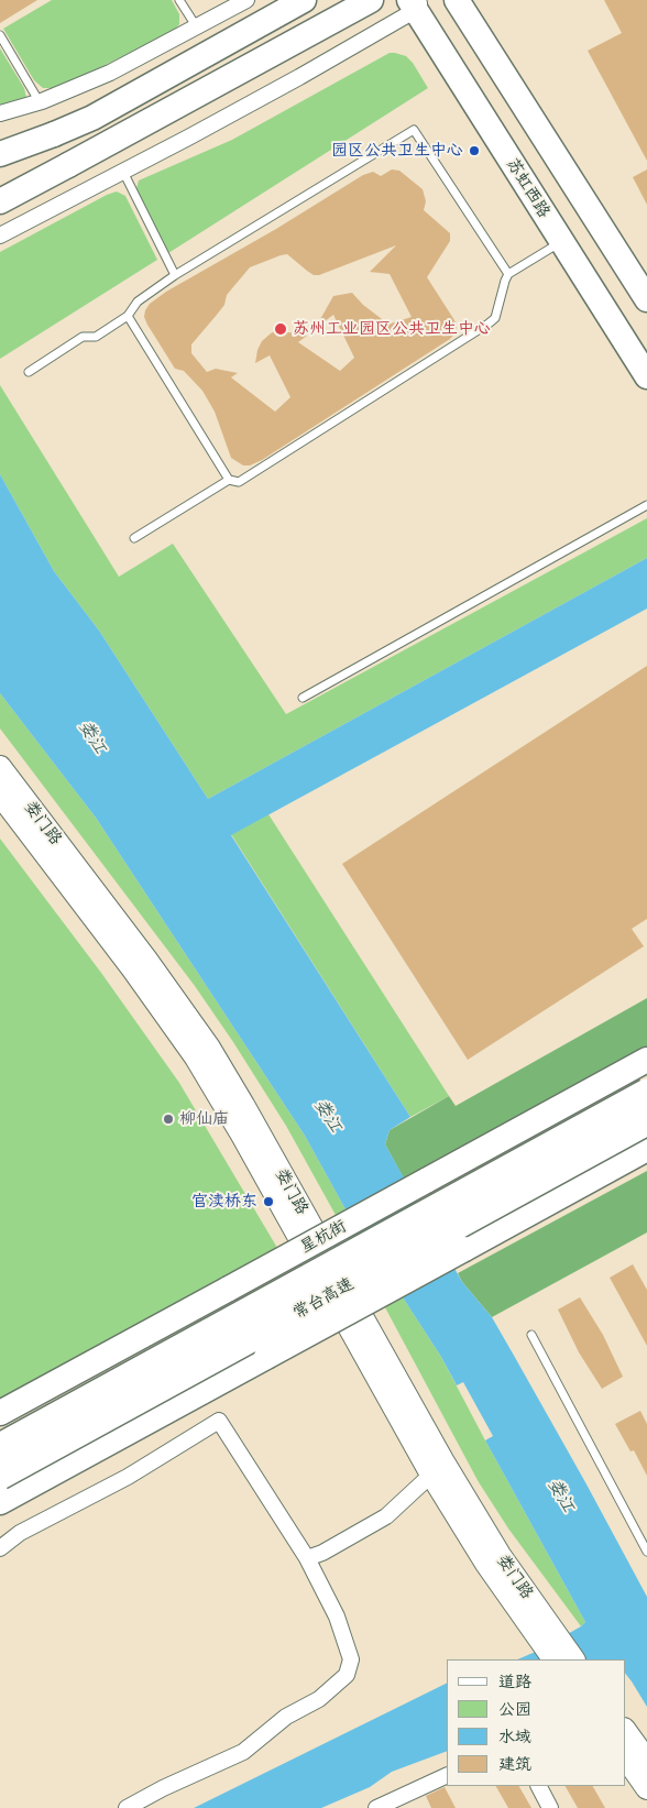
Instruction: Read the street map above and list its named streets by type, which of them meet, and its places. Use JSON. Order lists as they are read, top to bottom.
{
  "streets": {
    "highway": ["常台高速"],
    "main road": ["苏虹西路", "娄门路", "星杭街"]
  },
  "water": ["娄江"],
  "places": [
    "园区公共卫生中心",
    "苏州工业园区公共卫生中心",
    "柳仙庙",
    "官渎桥东"
  ],
  "legend": [
    "道路",
    "公园",
    "水域",
    "建筑"
  ]
}
